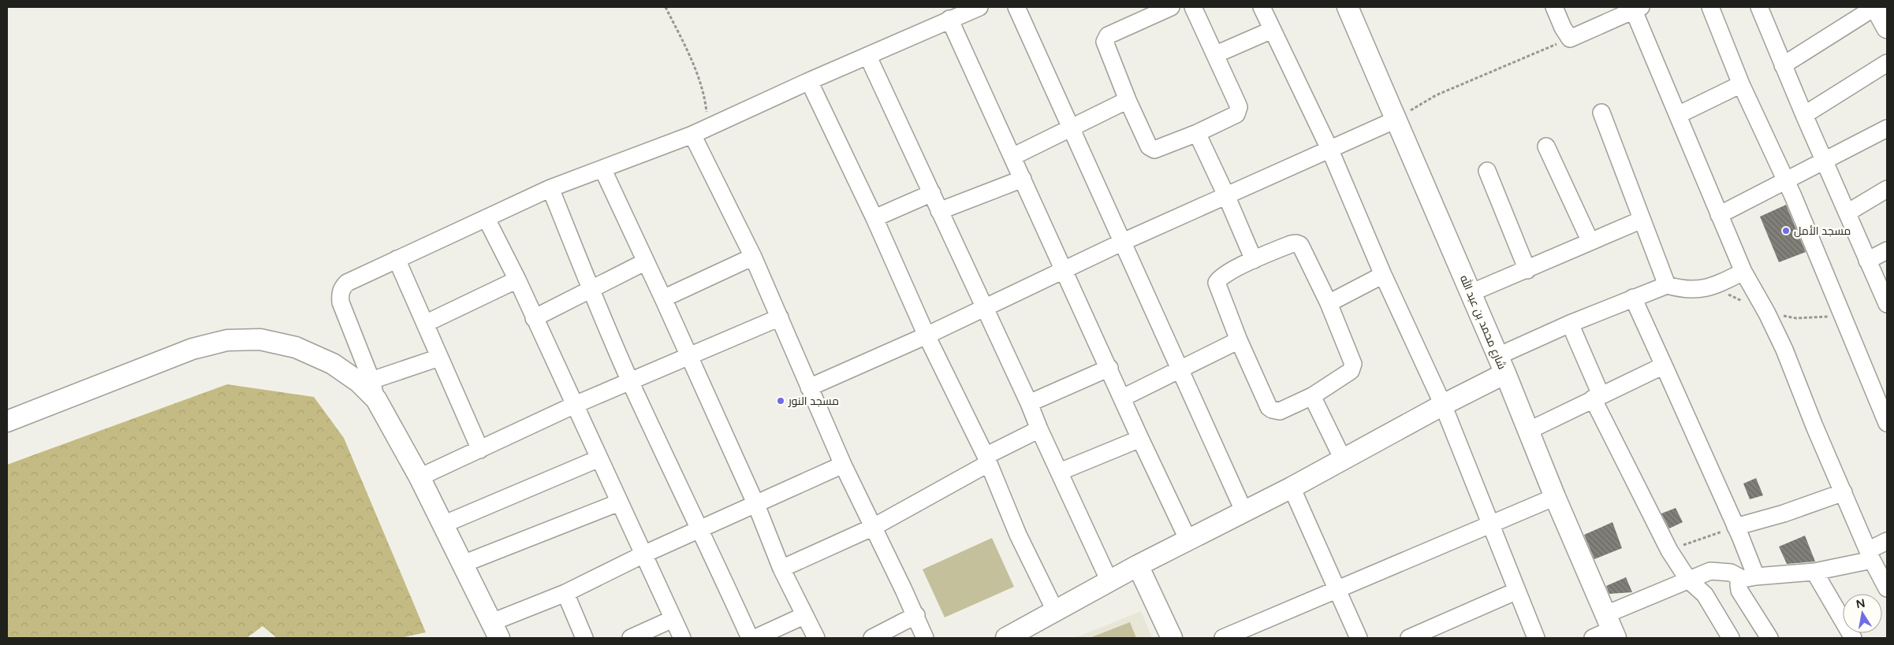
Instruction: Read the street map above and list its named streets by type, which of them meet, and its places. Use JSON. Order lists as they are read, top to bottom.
{
  "streets": {
    "street": ["شارع محمد بن عبد الله"]
  },
  "places": ["مسجد الأمل", "مسجد النور"],
  "north": "top"
}
